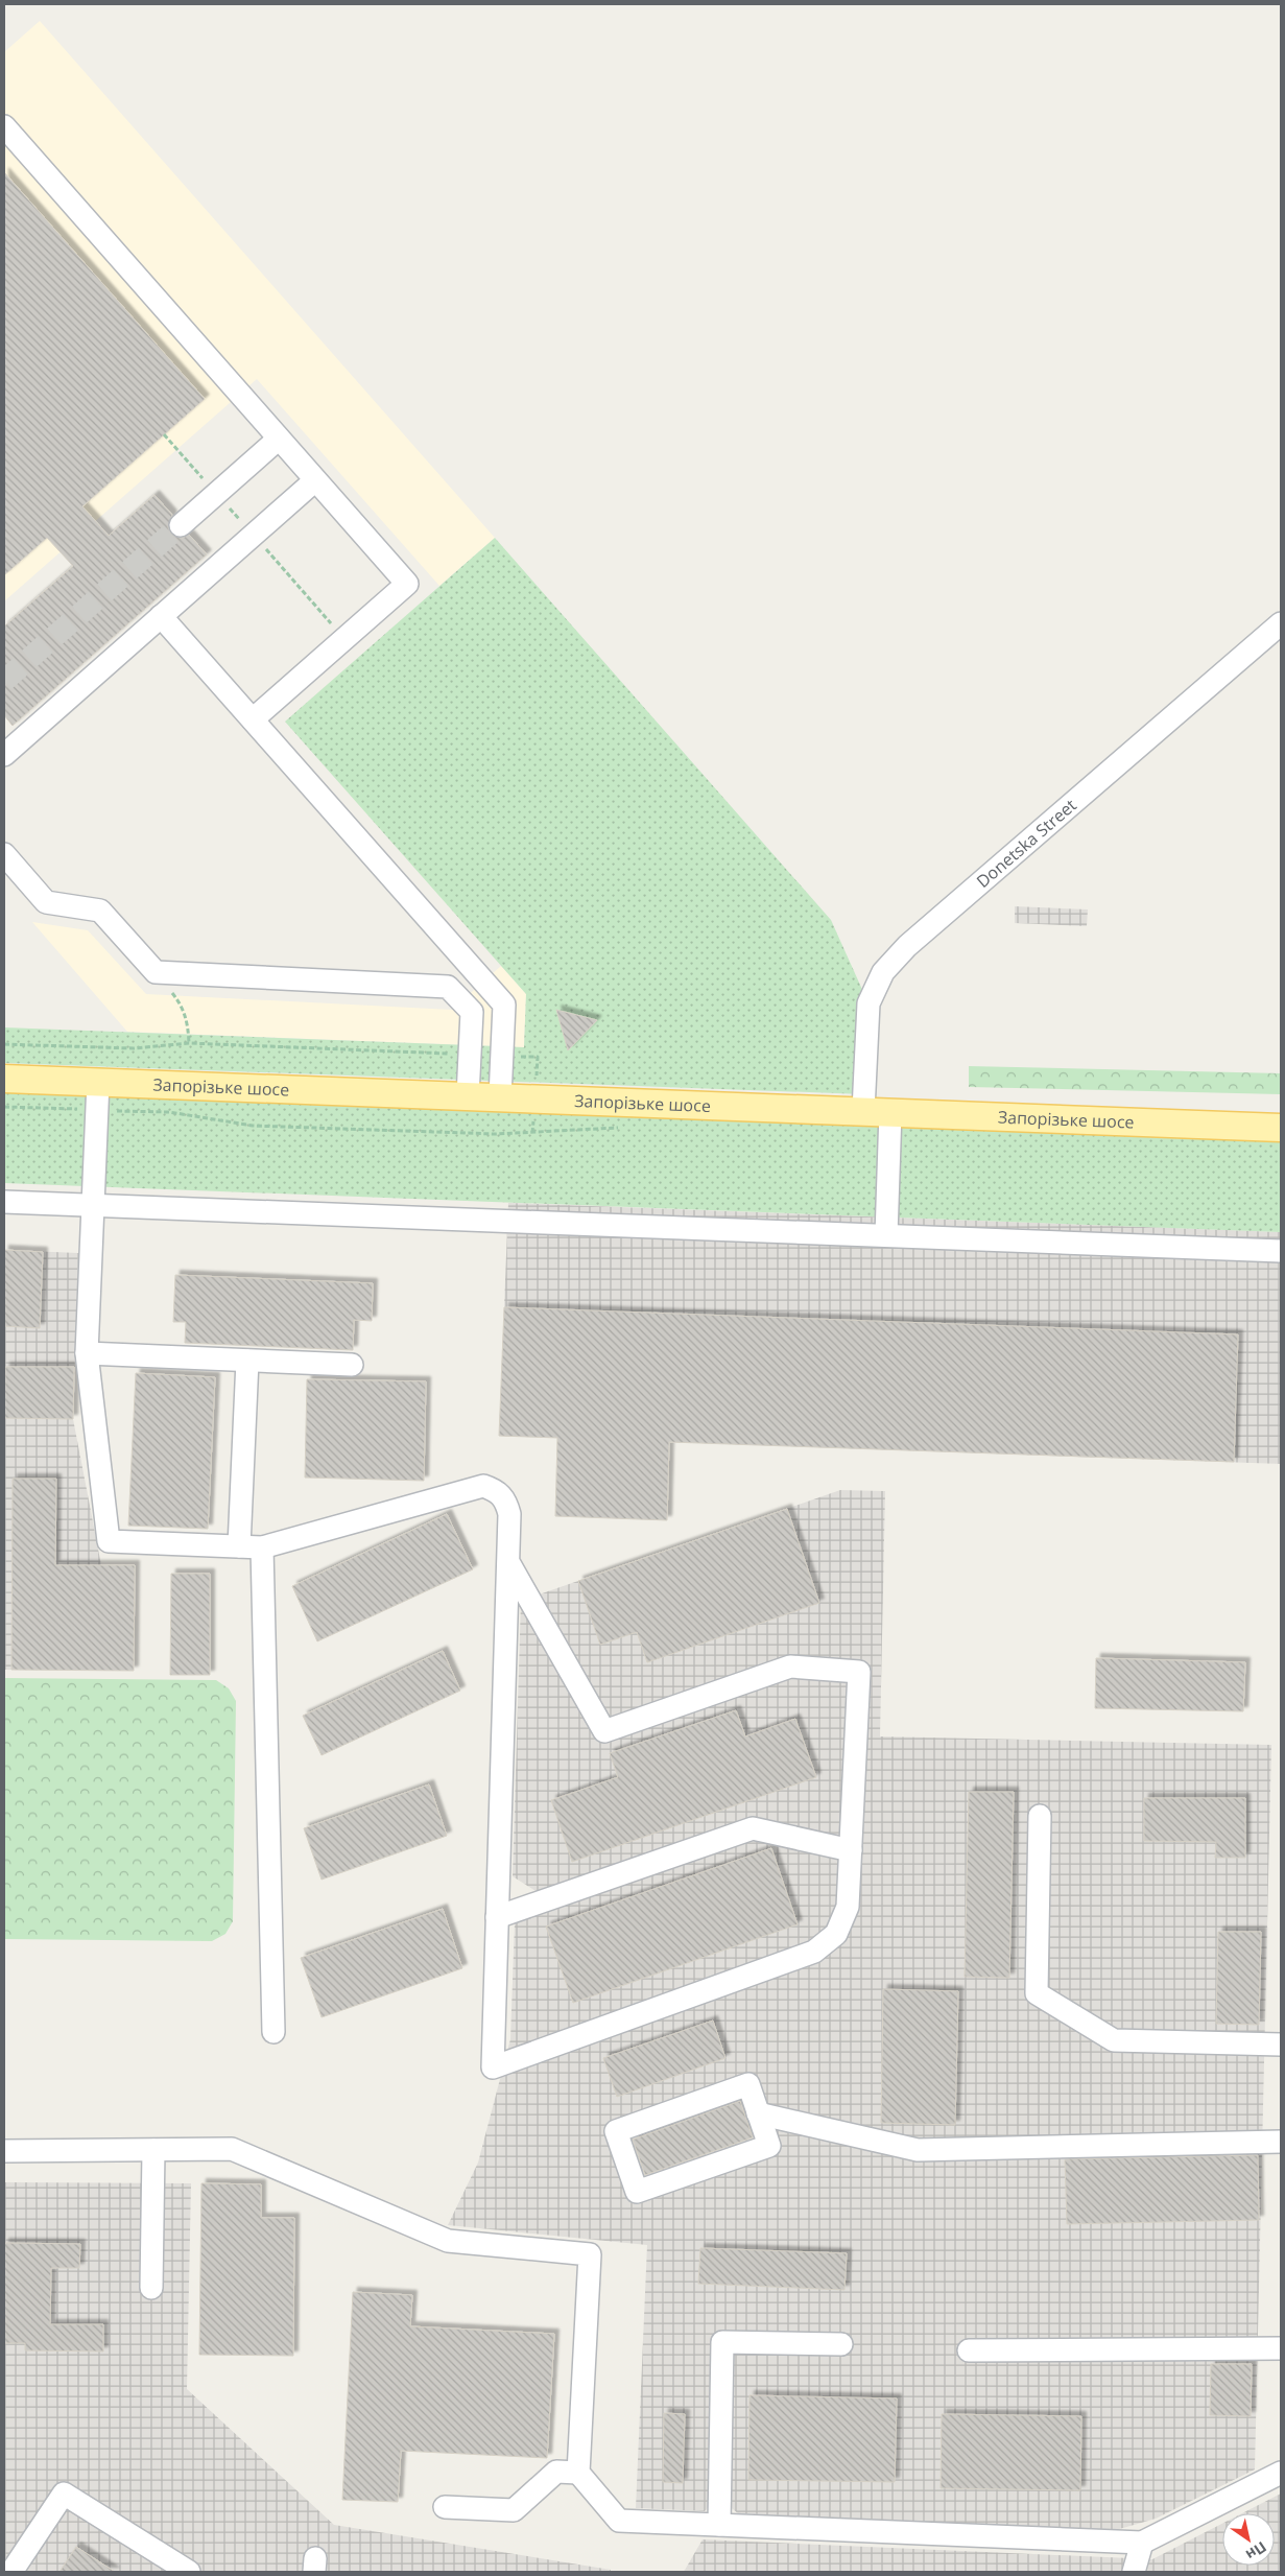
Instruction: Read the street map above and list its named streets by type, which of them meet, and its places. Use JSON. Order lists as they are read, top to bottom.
{
  "streets": {
    "main road": ["Запорізьке шосе"],
    "street": ["Donetska Street"]
  },
  "crossings": [
    ["Donetska Street", "Запорізьке шосе"]
  ],
  "north": "bottom right"
}
